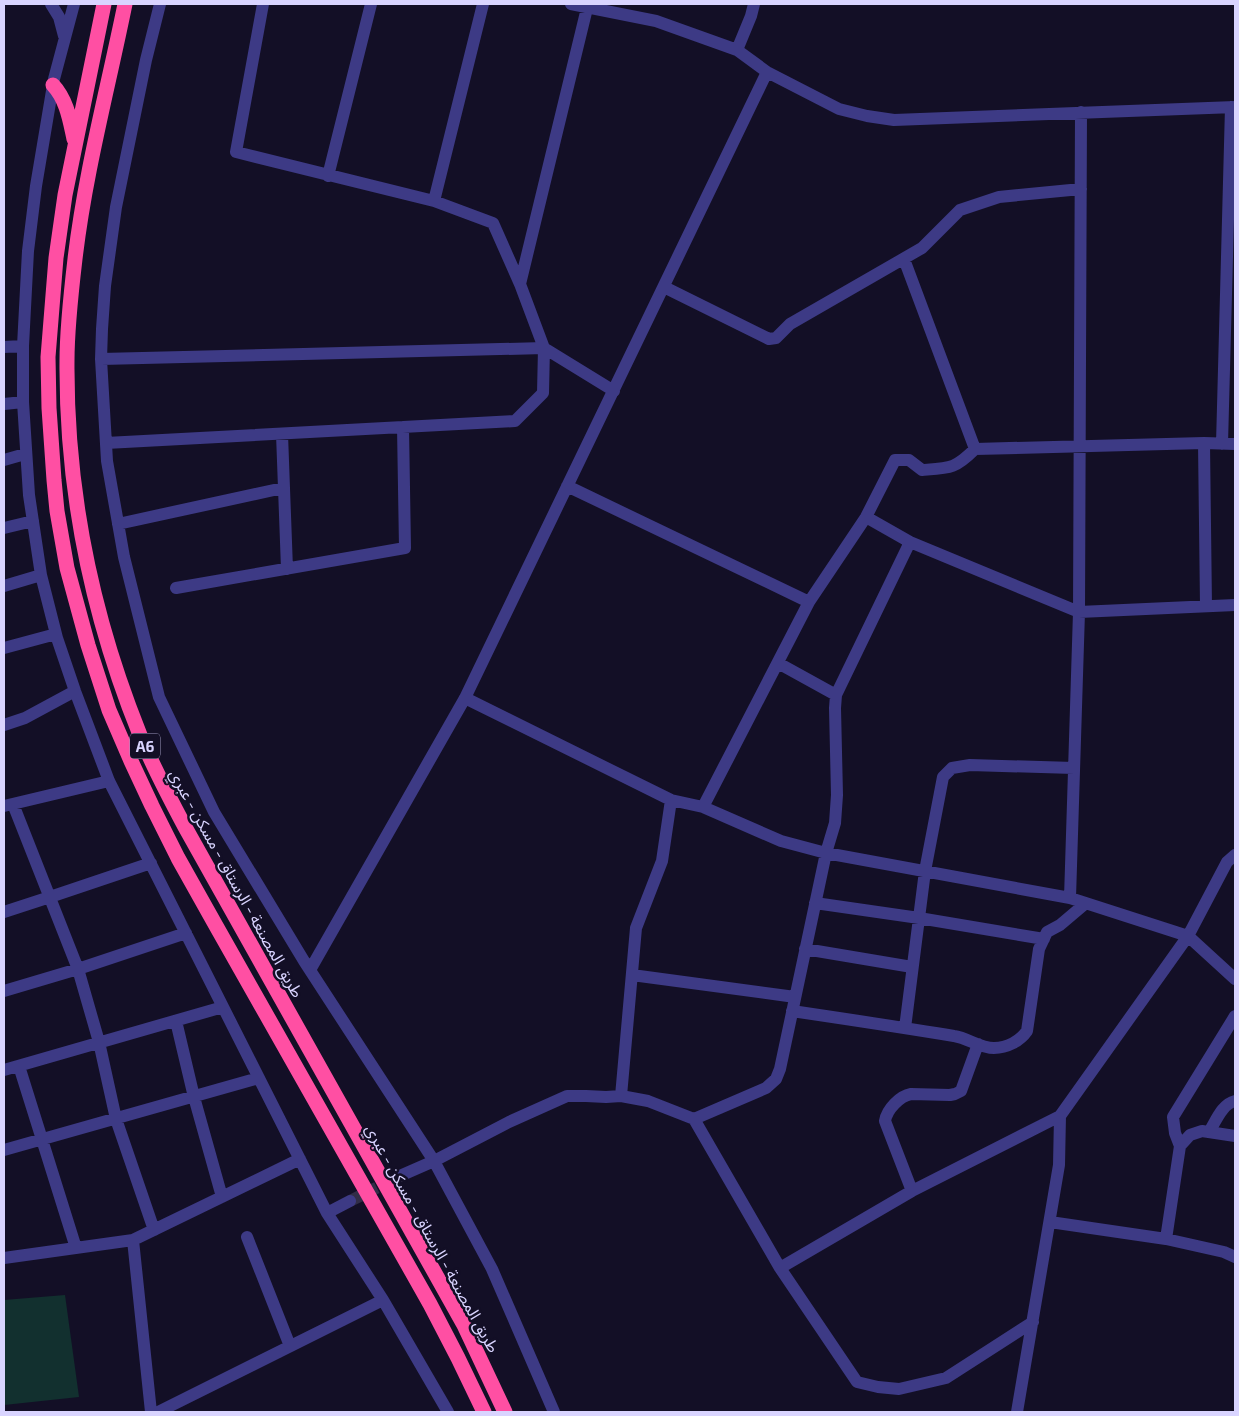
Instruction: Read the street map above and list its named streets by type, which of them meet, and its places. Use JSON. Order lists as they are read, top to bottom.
{
  "streets": {
    "highway": ["A6", "طريق المصنعة - الرستاق - مسكن - عبري"]
  }
}
